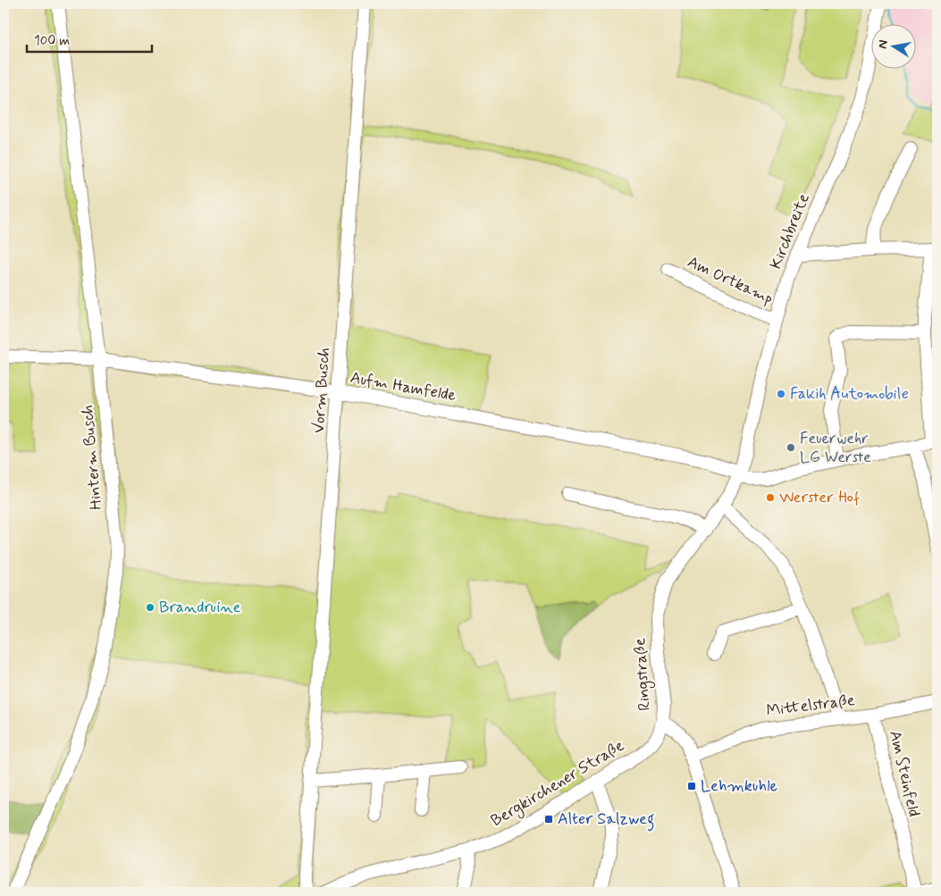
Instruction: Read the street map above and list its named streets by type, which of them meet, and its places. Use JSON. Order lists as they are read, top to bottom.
{
  "streets": {
    "street": [
      "Kirchbreite",
      "Am Ortkamp",
      "Aufm Hamfelde",
      "Vorm Busch",
      "Hinterm Busch",
      "Ringstraße",
      "Mittelstraße",
      "Am Steinfeld",
      "Bergkirchener Straße"
    ]
  },
  "crossings": [
    ["Kirchbreite", "Am Ortkamp"],
    ["Kirchbreite", "Aufm Hamfelde"],
    ["Kirchbreite", "Ringstraße"],
    ["Aufm Hamfelde", "Vorm Busch"],
    ["Aufm Hamfelde", "Hinterm Busch"],
    ["Aufm Hamfelde", "Ringstraße"],
    ["Ringstraße", "Mittelstraße"],
    ["Ringstraße", "Bergkirchener Straße"],
    ["Mittelstraße", "Am Steinfeld"]
  ],
  "places": {
    "other": [
      "Fakih Automobile",
      "Feuerwehr LG Werste",
      "Werster Hof",
      "Brandruine"
    ],
    "transit": ["Lehmkuhle", "Alter Salzweg"]
  },
  "scale_bar": "100 m",
  "north": "left"
}
